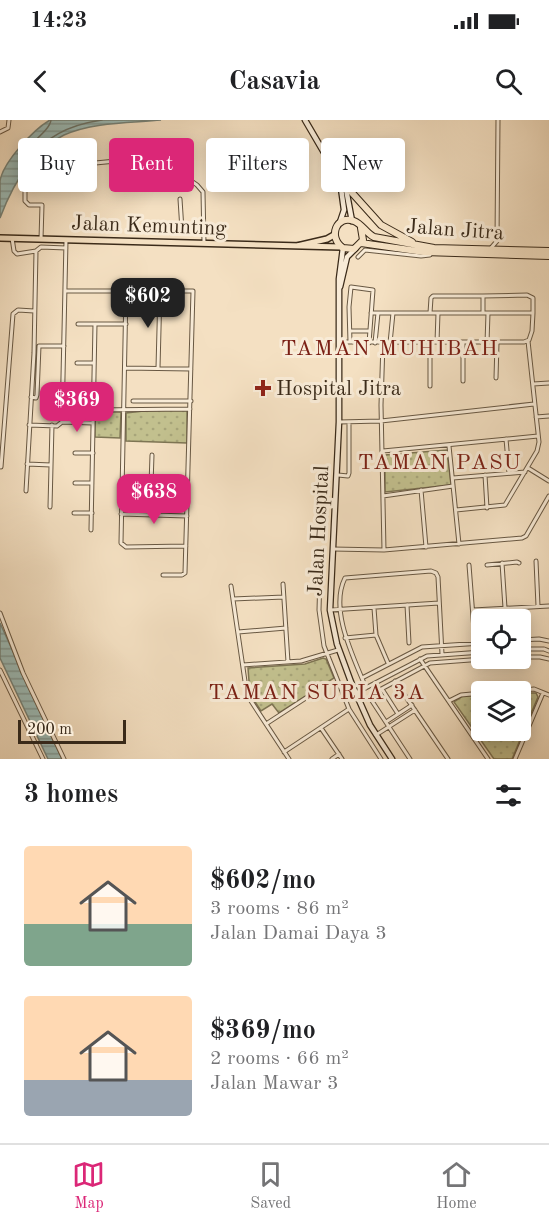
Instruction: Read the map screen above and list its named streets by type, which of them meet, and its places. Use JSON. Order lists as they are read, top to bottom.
{
  "streets": {
    "highway": ["Jalan Jitra"],
    "main road": ["Jalan Kemunting"],
    "street": ["Jalan Hospital"]
  },
  "crossings": [
    ["Jalan Kemunting", "Jalan Jitra"],
    ["Jalan Kemunting", "Jalan Hospital"],
    ["Jalan Jitra", "Jalan Hospital"]
  ],
  "districts": ["TAMAN MUHIBAH", "TAMAN PASU", "TAMAN SURIA 3A"],
  "places": {
    "health": ["Hospital Jitra"]
  },
  "scale_bar": "200 m",
  "page": {
    "status": "14:23",
    "header": "Casavia",
    "chip": [
      "Buy",
      "Rent",
      "Filters",
      "New"
    ],
    "price": ["$602", "$369", "$638"],
    "scale": "200 m",
    "heading": "3 homes",
    "list": [
      {
        "name": "$602/mo",
        "note": "3 rooms · 86 m² · Jalan Damai Daya 3"
      },
      {
        "name": "$369/mo",
        "note": "2 rooms · 66 m² · Jalan Mawar 3"
      }
    ],
    "tabs": ["Map", "Saved", "Home"]
  }
}
